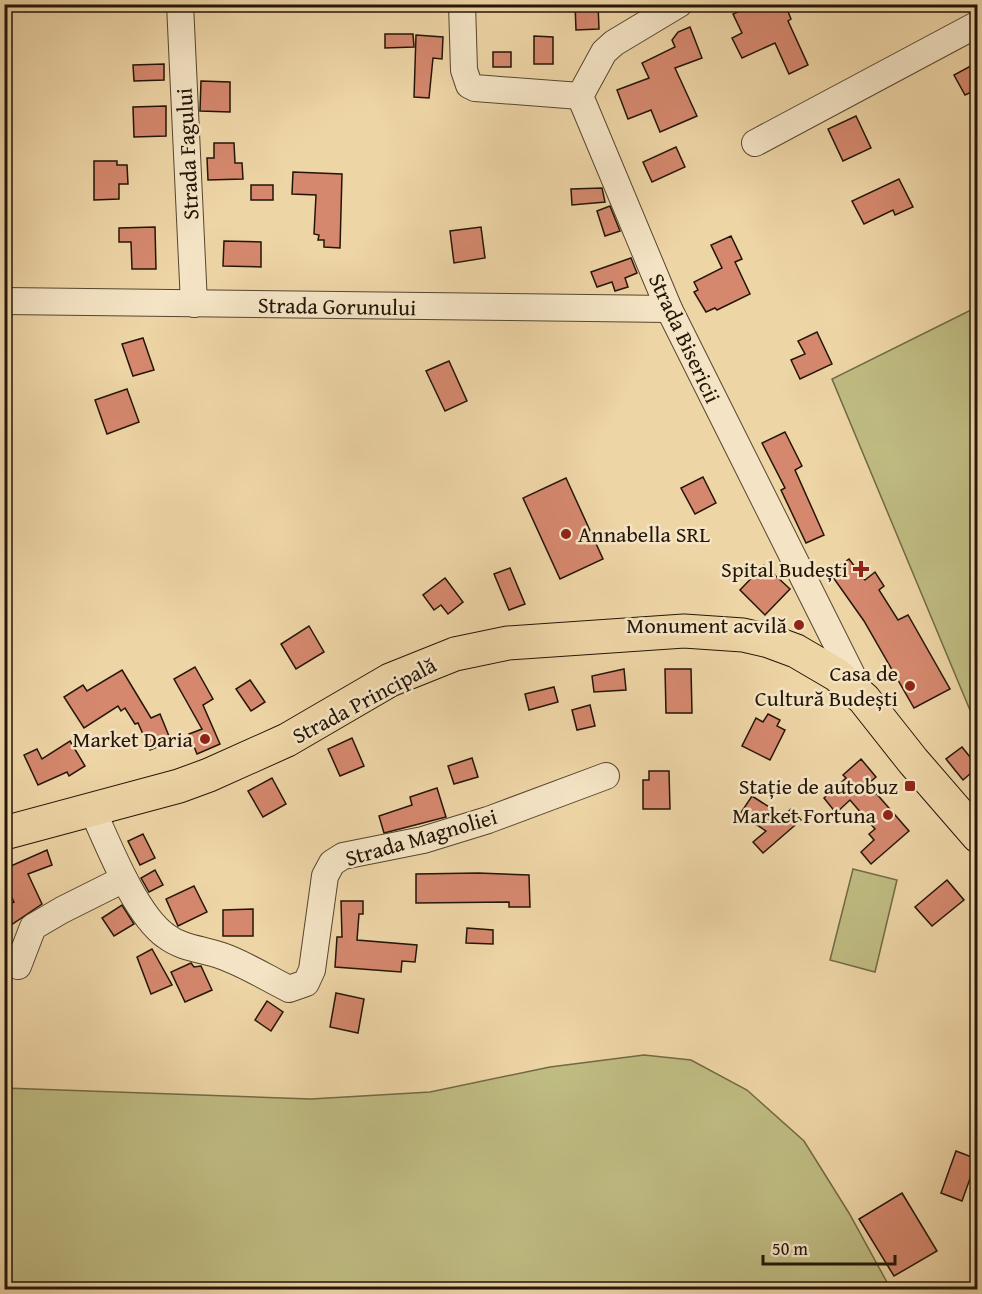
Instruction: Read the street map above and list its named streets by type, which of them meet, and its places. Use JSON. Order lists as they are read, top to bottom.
{
  "streets": {
    "main road": ["Strada Principală"],
    "street": [
      "Strada Fagului",
      "Strada Gorunului",
      "Strada Bisericii",
      "Strada Magnoliei"
    ]
  },
  "crossings": [
    ["Strada Fagului", "Strada Gorunului"],
    ["Strada Gorunului", "Strada Bisericii"],
    ["Strada Bisericii", "Strada Principală"],
    ["Strada Principală", "Strada Magnoliei"]
  ],
  "places": {
    "other": [
      "Annabella SRL",
      "Monument acvilă",
      "Casa de Cultură Budești",
      "Market Daria",
      "Market Fortuna"
    ],
    "health": ["Spital Budești"],
    "transit": ["Stație de autobuz"]
  },
  "scale_bar": "50 m"
}
